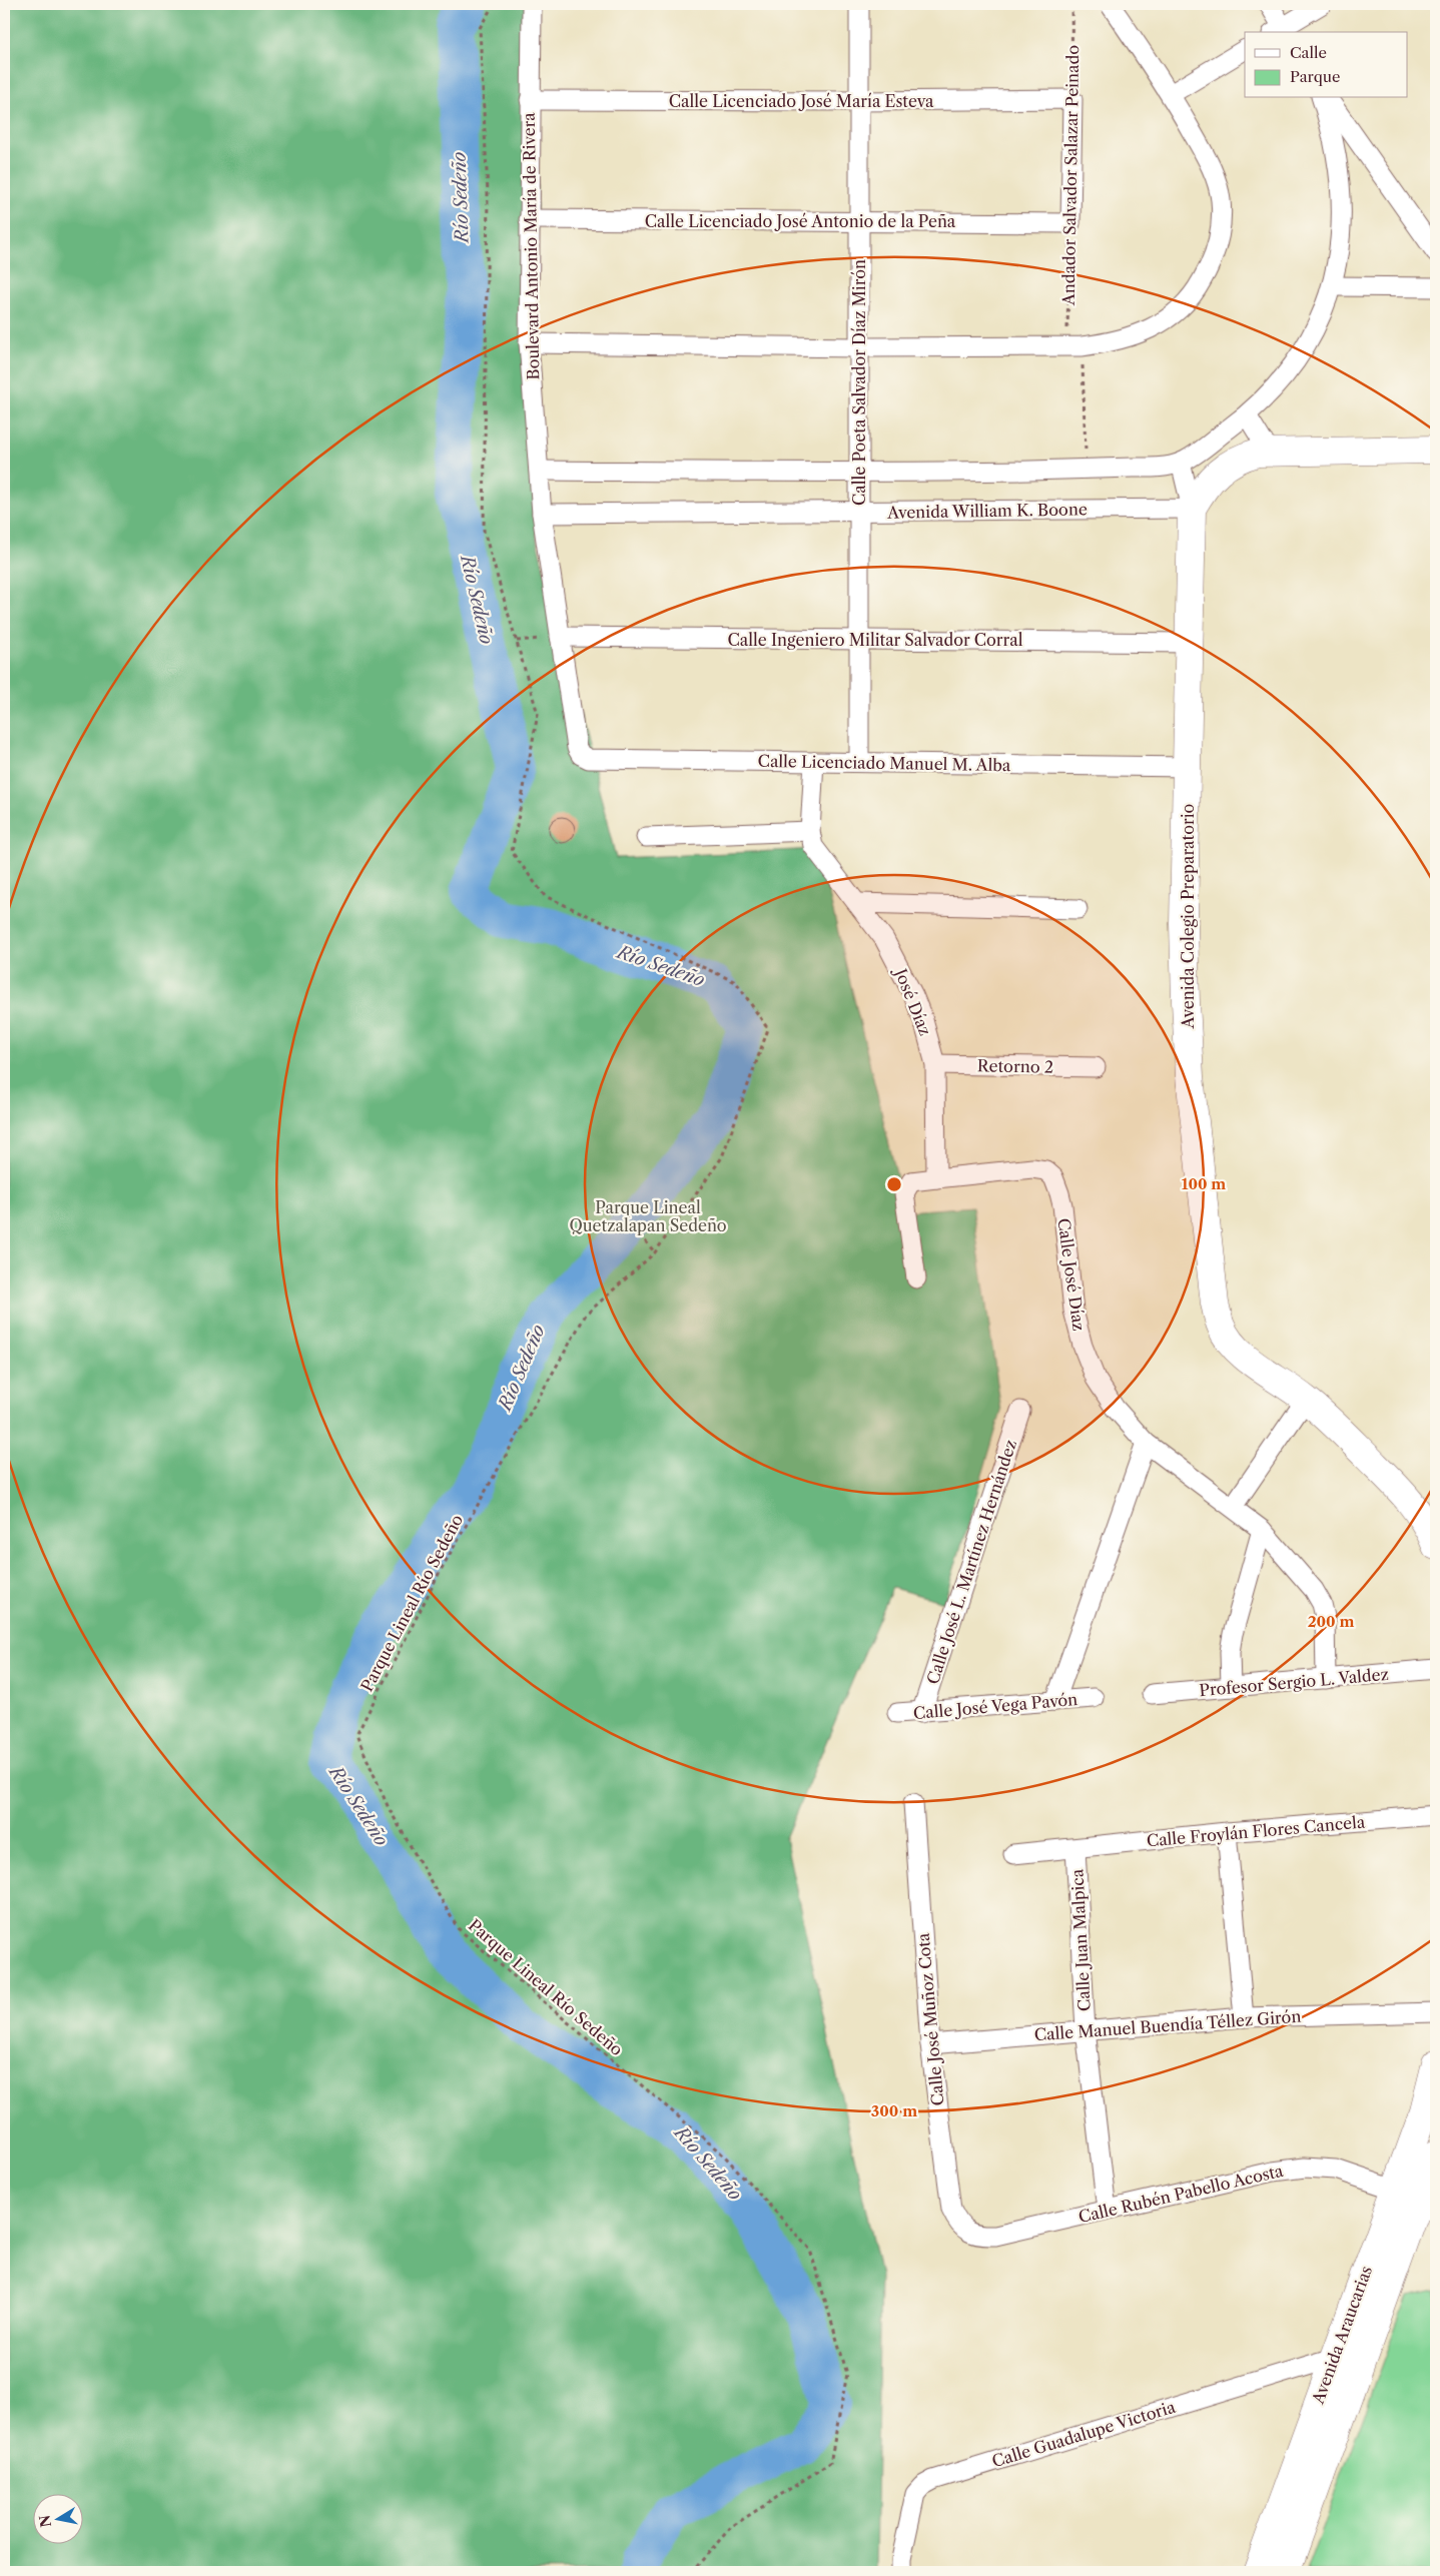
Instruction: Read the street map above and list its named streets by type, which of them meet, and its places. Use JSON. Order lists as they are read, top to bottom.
{
  "streets": {
    "street": [
      "Calle Licenciado José María Esteva",
      "Andador Salvador Salazar Peinado",
      "Calle Licenciado José Antonio de la Peña",
      "Boulevard Antonio María de Rivera",
      "Calle Poeta Salvador Díaz Mirón",
      "Avenida William K. Boone",
      "Calle Ingeniero Militar Salvador Corral",
      "Calle Licenciado Manuel M. Alba",
      "Avenida Colegio Preparatorio",
      "José Díaz",
      "Retorno 2",
      "Calle José Díaz",
      "Calle José L. Martínez Hernández",
      "Profesor Sergio L. Valdez",
      "Calle José Vega Pavón",
      "Calle Froylán Flores Cancela",
      "Calle Juan Malpica",
      "Calle José Muñoz Cota",
      "Calle Manuel Buendía Téllez Girón",
      "Calle Rubén Pabello Acosta",
      "Avenida Araucarias",
      "Calle Guadalupe Victoria"
    ],
    "path": ["Parque Lineal Río Sedeño"]
  },
  "crossings": [
    ["Calle Licenciado José María Esteva", "Andador Salvador Salazar Peinado"],
    ["Calle Licenciado José María Esteva", "Boulevard Antonio María de Rivera"],
    ["Calle Licenciado José María Esteva", "Calle Poeta Salvador Díaz Mirón"],
    ["Andador Salvador Salazar Peinado", "Calle Licenciado José Antonio de la Peña"],
    ["Calle Licenciado José Antonio de la Peña", "Boulevard Antonio María de Rivera"],
    ["Calle Licenciado José Antonio de la Peña", "Calle Poeta Salvador Díaz Mirón"],
    ["Boulevard Antonio María de Rivera", "Avenida William K. Boone"],
    ["Boulevard Antonio María de Rivera", "Calle Ingeniero Militar Salvador Corral"],
    ["Boulevard Antonio María de Rivera", "Calle Licenciado Manuel M. Alba"],
    ["Calle Poeta Salvador Díaz Mirón", "Avenida William K. Boone"],
    ["Calle Poeta Salvador Díaz Mirón", "Calle Ingeniero Militar Salvador Corral"],
    ["Calle Poeta Salvador Díaz Mirón", "Calle Licenciado Manuel M. Alba"],
    ["Avenida William K. Boone", "Avenida Colegio Preparatorio"],
    ["Calle Ingeniero Militar Salvador Corral", "Avenida Colegio Preparatorio"],
    ["Calle Licenciado Manuel M. Alba", "Avenida Colegio Preparatorio"],
    ["Calle Licenciado Manuel M. Alba", "José Díaz"],
    ["José Díaz", "Retorno 2"],
    ["José Díaz", "Calle José Díaz"],
    ["Calle José Díaz", "Profesor Sergio L. Valdez"],
    ["Calle José L. Martínez Hernández", "Calle José Vega Pavón"],
    ["Calle Froylán Flores Cancela", "Calle Juan Malpica"],
    ["Calle Juan Malpica", "Calle Manuel Buendía Téllez Girón"],
    ["Calle Juan Malpica", "Calle Rubén Pabello Acosta"],
    ["Calle José Muñoz Cota", "Calle Manuel Buendía Téllez Girón"],
    ["Calle José Muñoz Cota", "Calle Rubén Pabello Acosta"],
    ["Calle Rubén Pabello Acosta", "Avenida Araucarias"],
    ["Avenida Araucarias", "Calle Guadalupe Victoria"]
  ],
  "water": ["Río Sedeño"],
  "parks": ["Parque Lineal Quetzalapan Sedeño"],
  "legend": ["Calle", "Parque"],
  "north": "left",
  "rings": ["100 m", "200 m", "300 m"]
}
